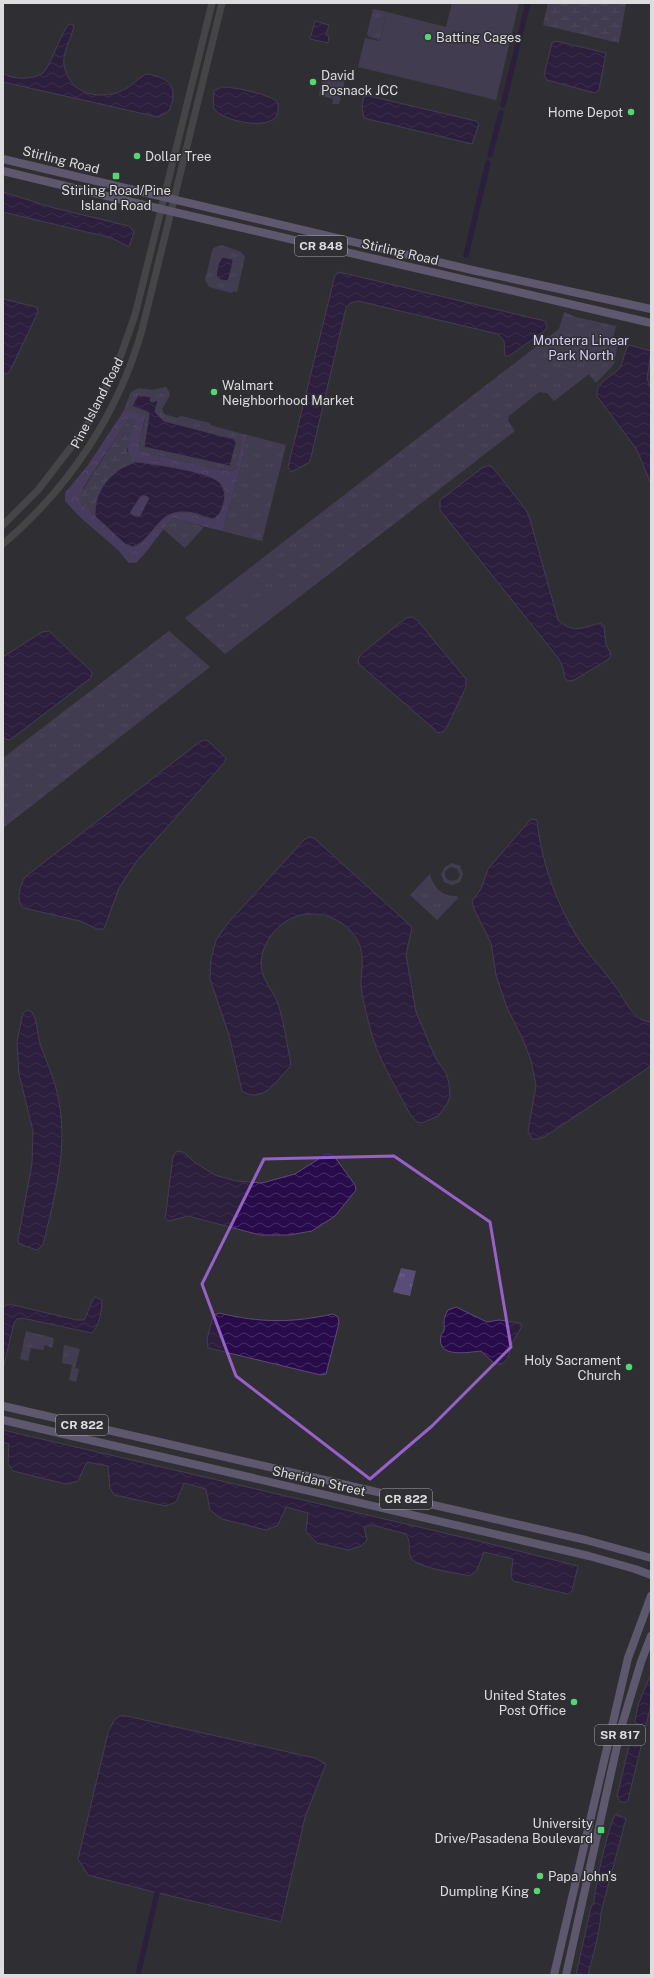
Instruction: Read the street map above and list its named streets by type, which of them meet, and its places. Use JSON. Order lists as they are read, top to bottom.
{
  "streets": {
    "main road": [
      "Stirling Road",
      "CR 848",
      "Pine Island Road",
      "CR 822",
      "Sheridan Street",
      "SR 817"
    ]
  },
  "crossings": [
    ["Stirling Road", "Pine Island Road"]
  ],
  "parks": ["Monterra Linear Park North"],
  "places": {
    "other": [
      "Batting Cages",
      "David Posnack JCC",
      "Home Depot",
      "Dollar Tree",
      "Walmart Neighborhood Market",
      "Holy Sacrament Church",
      "United States Post Office",
      "Papa John's",
      "Dumpling King"
    ],
    "transit": ["Stirling Road/Pine Island Road", "University Drive/Pasadena Boulevard"]
  }
}
